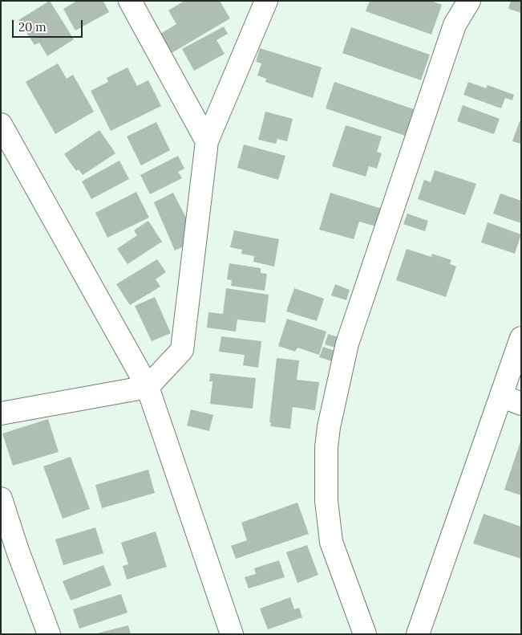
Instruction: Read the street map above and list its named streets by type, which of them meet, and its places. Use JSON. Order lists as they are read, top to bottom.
{
  "scale_bar": "20 m"
}
